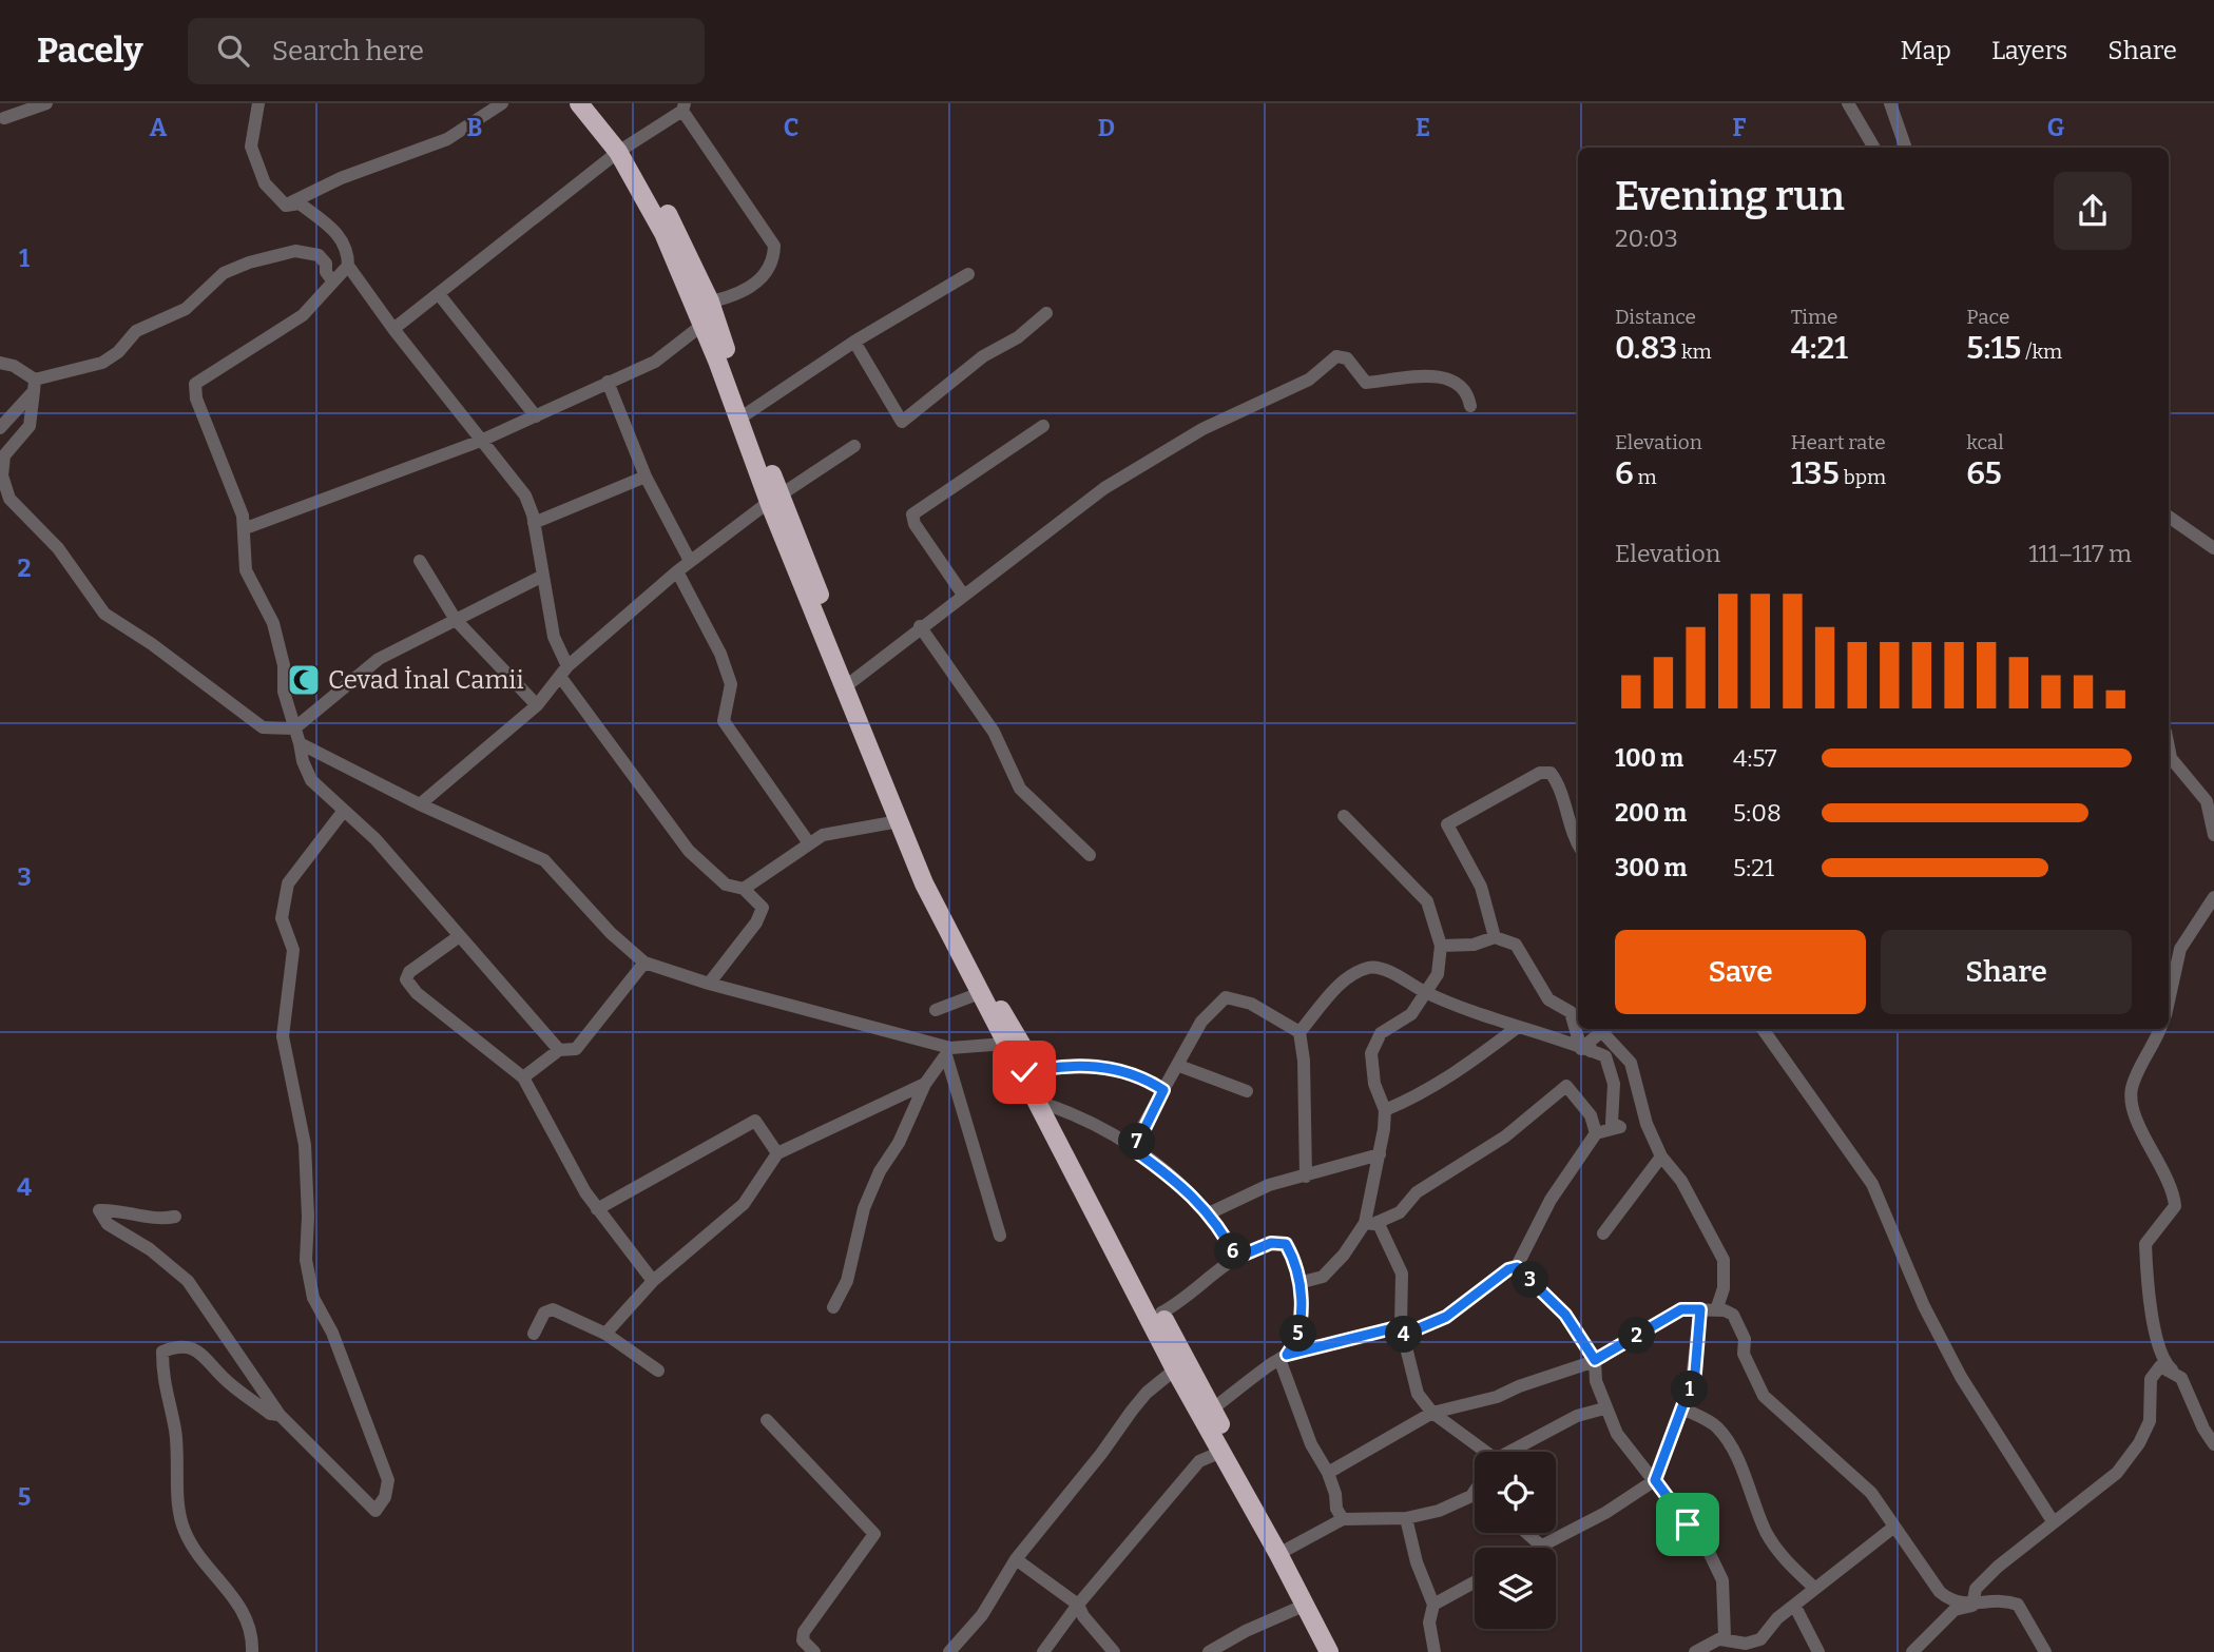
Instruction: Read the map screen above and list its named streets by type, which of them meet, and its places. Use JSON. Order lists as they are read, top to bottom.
{
  "places": {
    "mosque": ["Cevad İnal Camii"]
  },
  "page": {
    "header": "Pacely",
    "search": "Search here",
    "nav": ["Map", "Layers", "Share"],
    "heading": ["Evening run", "20:03"],
    "stats": [
      ["Distance", "0.83 km"],
      ["Time", "4:21"],
      ["Pace", "5:15 /km"],
      ["Elevation", "6 m"],
      ["Heart rate", "135 bpm"],
      ["kcal", "65"]
    ],
    "chart": ["Elevation", "111–117 m"],
    "list": [
      {
        "name": "100 m",
        "note": "4:57"
      },
      {
        "name": "200 m",
        "note": "5:08"
      },
      {
        "name": "300 m",
        "note": "5:21"
      }
    ],
    "buttons": ["Save", "Share"],
    "pins": [
      "7",
      "6",
      "3",
      "5",
      "4",
      "2",
      "1"
    ]
  },
  "grid": {
    "columns": [
      "A",
      "B",
      "C",
      "D",
      "E",
      "F",
      "G"
    ],
    "rows": [
      "1",
      "2",
      "3",
      "4",
      "5"
    ]
  }
}
